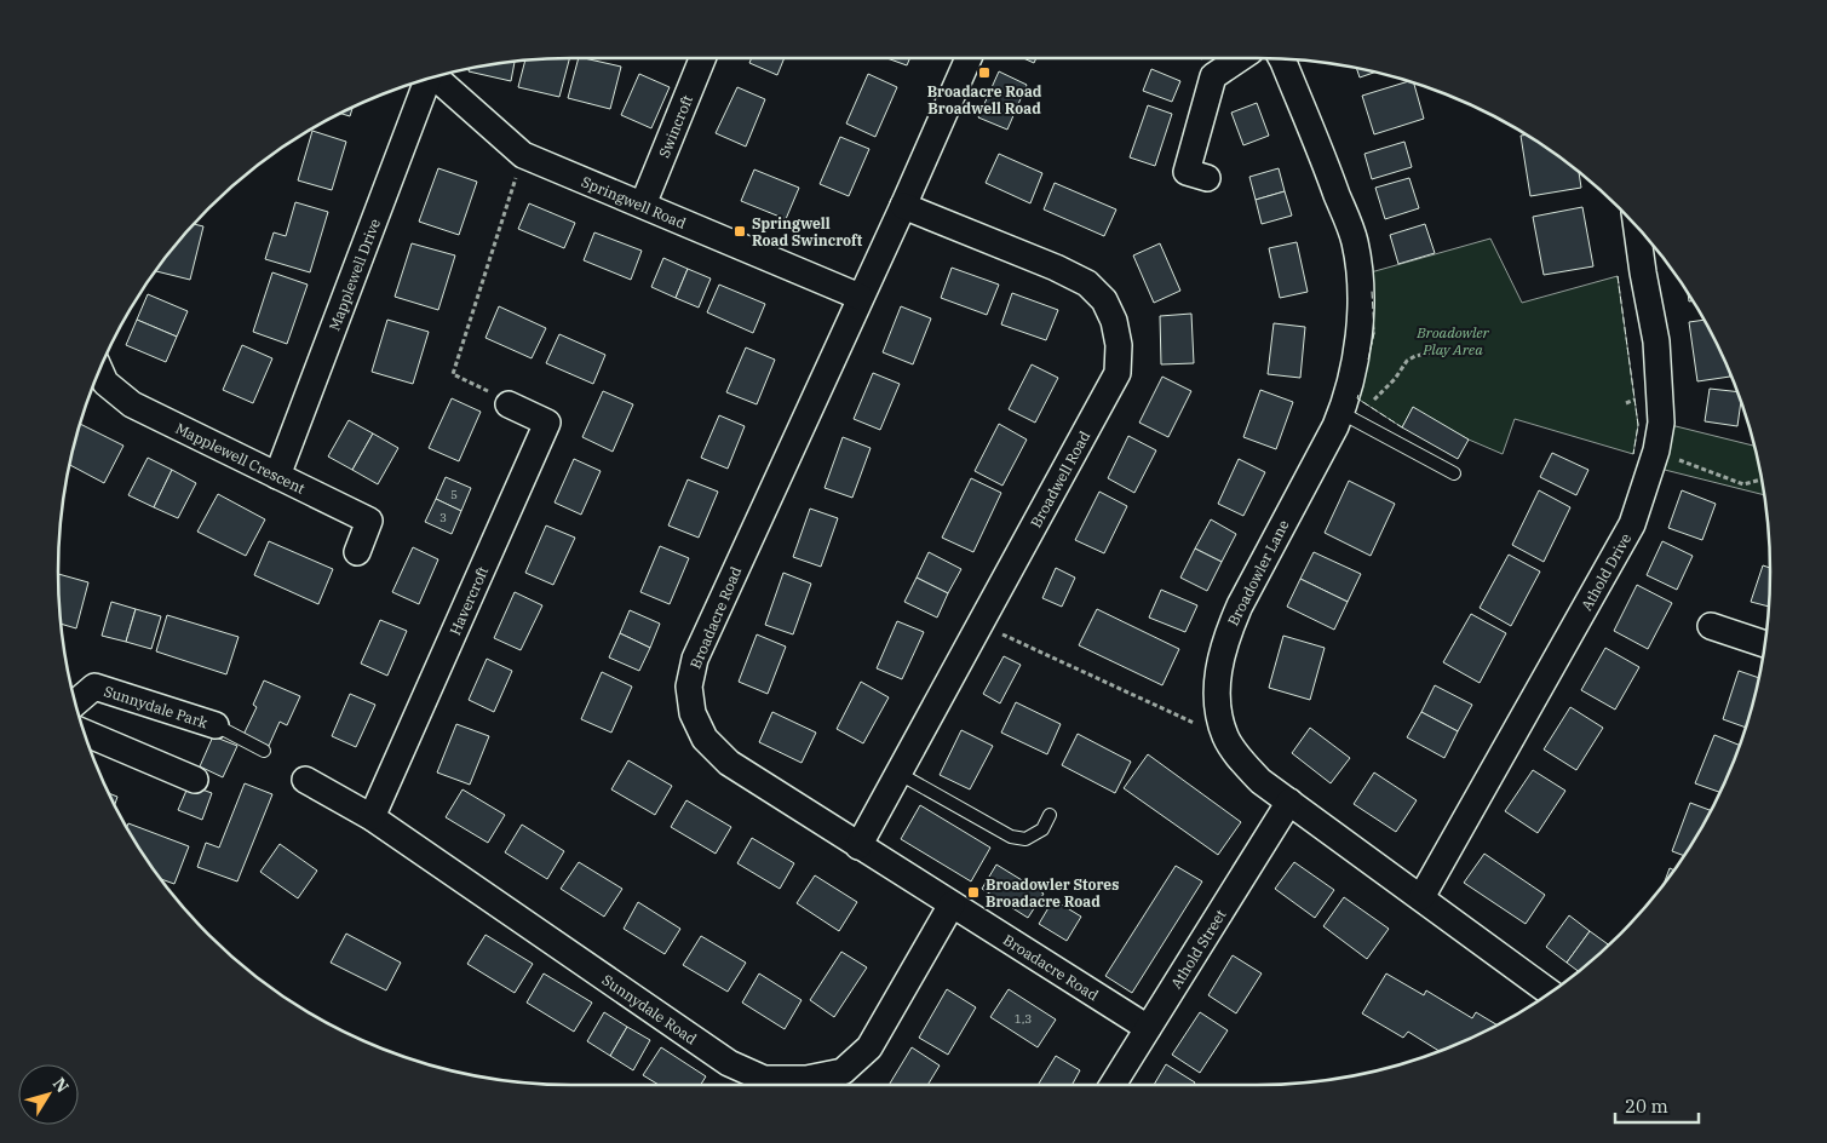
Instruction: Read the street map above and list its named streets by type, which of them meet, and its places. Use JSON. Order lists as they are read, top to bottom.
{
  "streets": {
    "street": [
      "Swincroft",
      "Springwell Road",
      "Mapplewell Drive",
      "Mapplewell Crescent",
      "Broadwell Road",
      "Broadowler Lane",
      "Athold Drive",
      "Havercroft",
      "Broadacre Road",
      "Sunnydale Park",
      "Athold Street",
      "Sunnydale Road"
    ]
  },
  "crossings": [
    ["Swincroft", "Springwell Road"],
    ["Springwell Road", "Broadacre Road"],
    ["Mapplewell Drive", "Mapplewell Crescent"],
    ["Broadwell Road", "Broadacre Road"],
    ["Broadowler Lane", "Athold Drive"],
    ["Broadowler Lane", "Athold Street"],
    ["Havercroft", "Sunnydale Road"],
    ["Broadacre Road", "Athold Street"],
    ["Broadacre Road", "Sunnydale Road"]
  ],
  "parks": ["Broadowler Play Area"],
  "places": {
    "transit": ["Broadacre Road Broadwell Road", "Springwell Road Swincroft", "Broadowler Stores Broadacre Road"]
  },
  "house_numbers": ["5", "3", "1,3"],
  "scale_bar": "20 m",
  "north": "top right"
}
